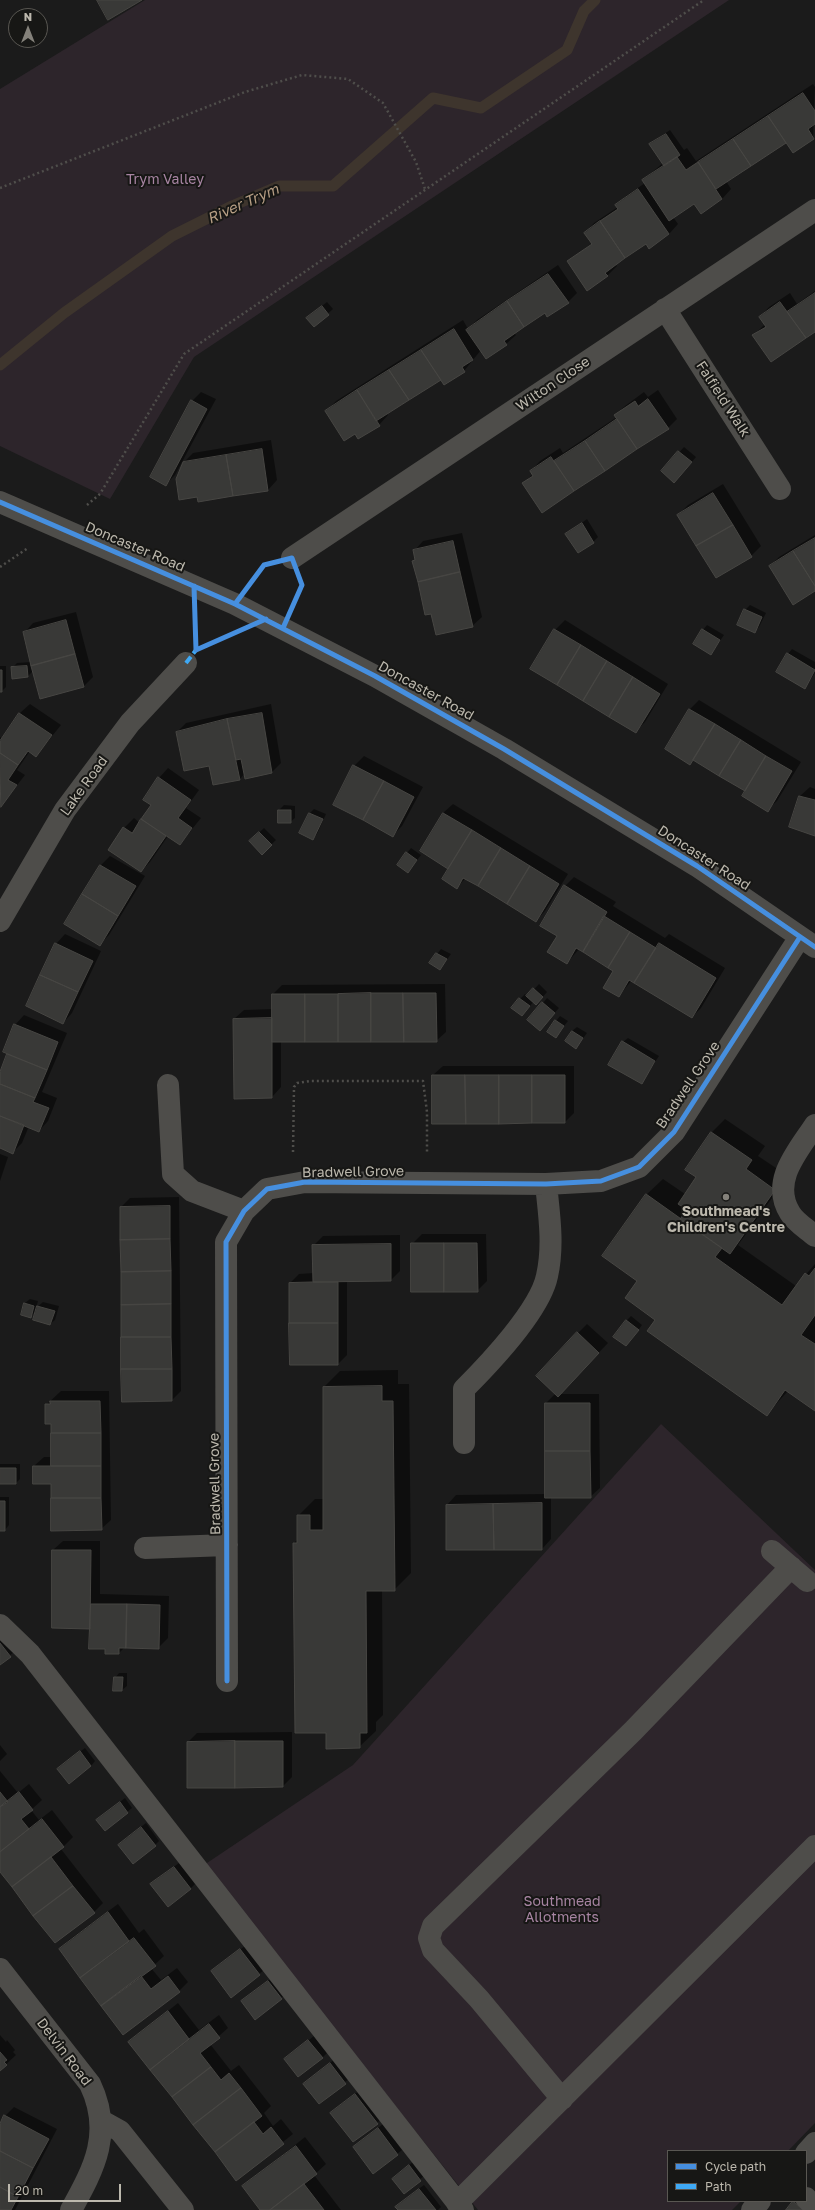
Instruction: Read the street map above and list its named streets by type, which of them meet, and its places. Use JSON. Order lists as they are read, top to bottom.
{
  "streets": {
    "street": [
      "Wilton Close",
      "Falfield Walk",
      "Doncaster Road",
      "Lake Road",
      "Bradwell Grove",
      "Delvin Road"
    ]
  },
  "crossings": [
    ["Wilton Close", "Falfield Walk"],
    ["Doncaster Road", "Bradwell Grove"]
  ],
  "water": ["River Trym"],
  "parks": ["Trym Valley", "Southmead Allotments"],
  "places": ["Southmead's Children's Centre"],
  "legend": ["Cycle path", "Path"],
  "scale_bar": "20 m",
  "north": "top"
}
